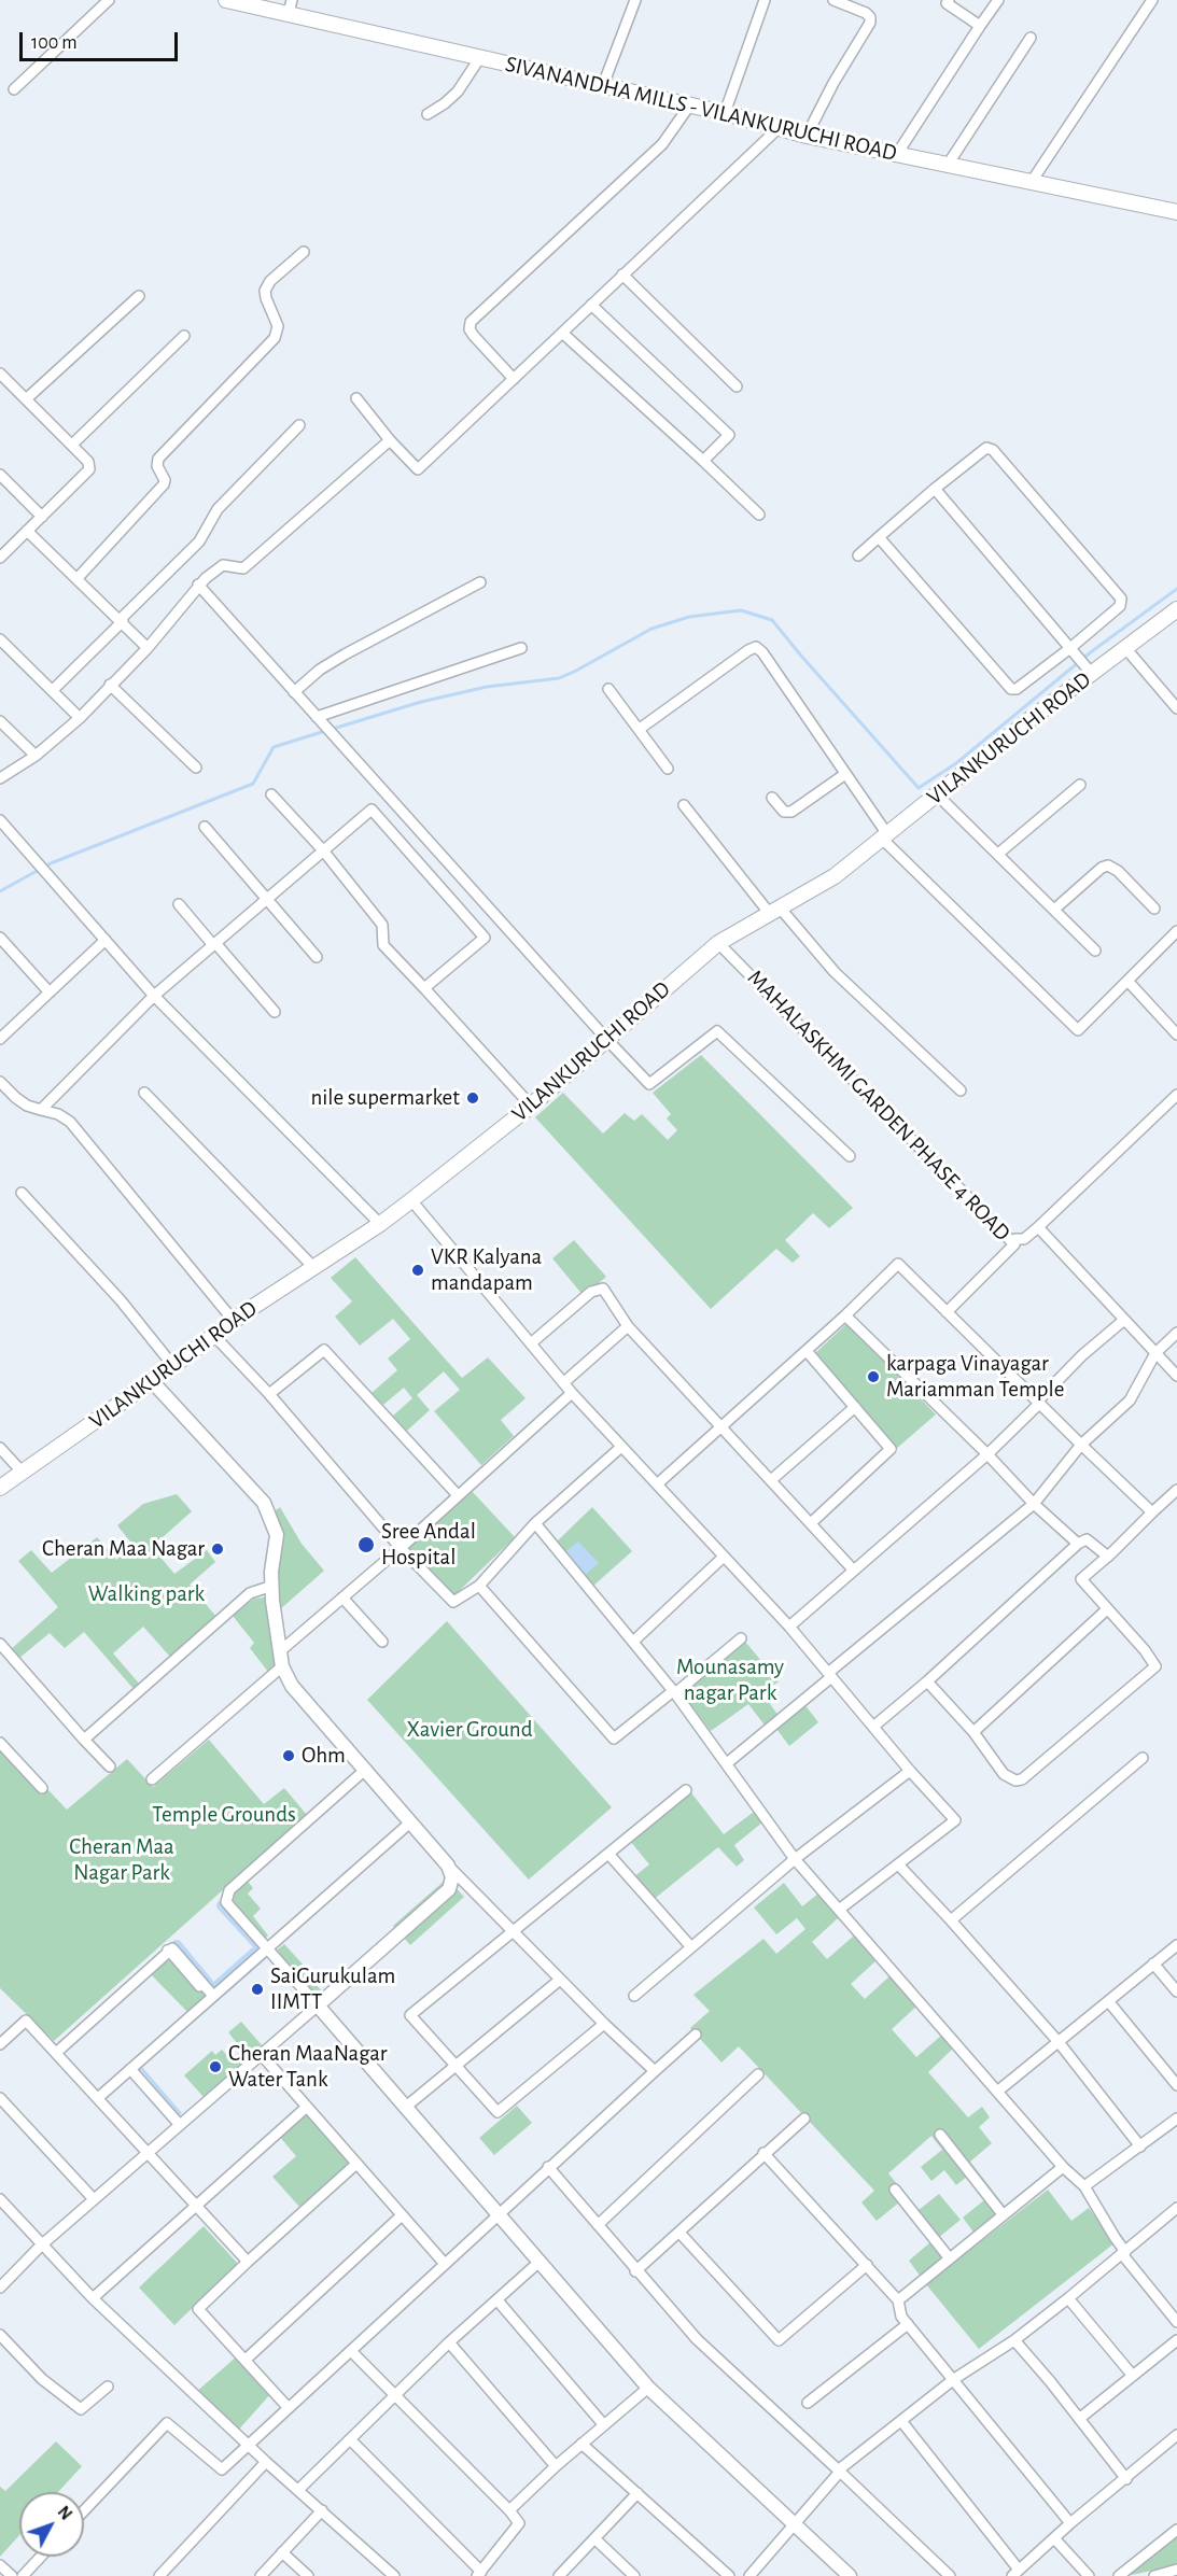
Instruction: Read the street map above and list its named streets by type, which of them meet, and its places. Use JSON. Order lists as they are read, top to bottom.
{
  "streets": {
    "main road": ["SIVANANDHA MILLS - VILANKURUCHI ROAD", "VILANKURUCHI ROAD"],
    "street": ["MAHALASKHMI GARDEN PHASE 4 ROAD"]
  },
  "crossings": [
    ["VILANKURUCHI ROAD", "MAHALASKHMI GARDEN PHASE 4 ROAD"]
  ],
  "parks": [
    "Walking park",
    "Mounasamy nagar Park",
    "Xavier Ground",
    "Temple Grounds",
    "Cheran Maa Nagar Park"
  ],
  "places": [
    "nile supermarket",
    "VKR Kalyana mandapam",
    "karpaga Vinayagar Mariamman Temple",
    "Sree Andal Hospital",
    "Cheran Maa Nagar",
    "Ohm",
    "SaiGurukulam IIMTT",
    "Cheran MaaNagar Water Tank"
  ],
  "scale_bar": "100 m",
  "north": "top right"
}
